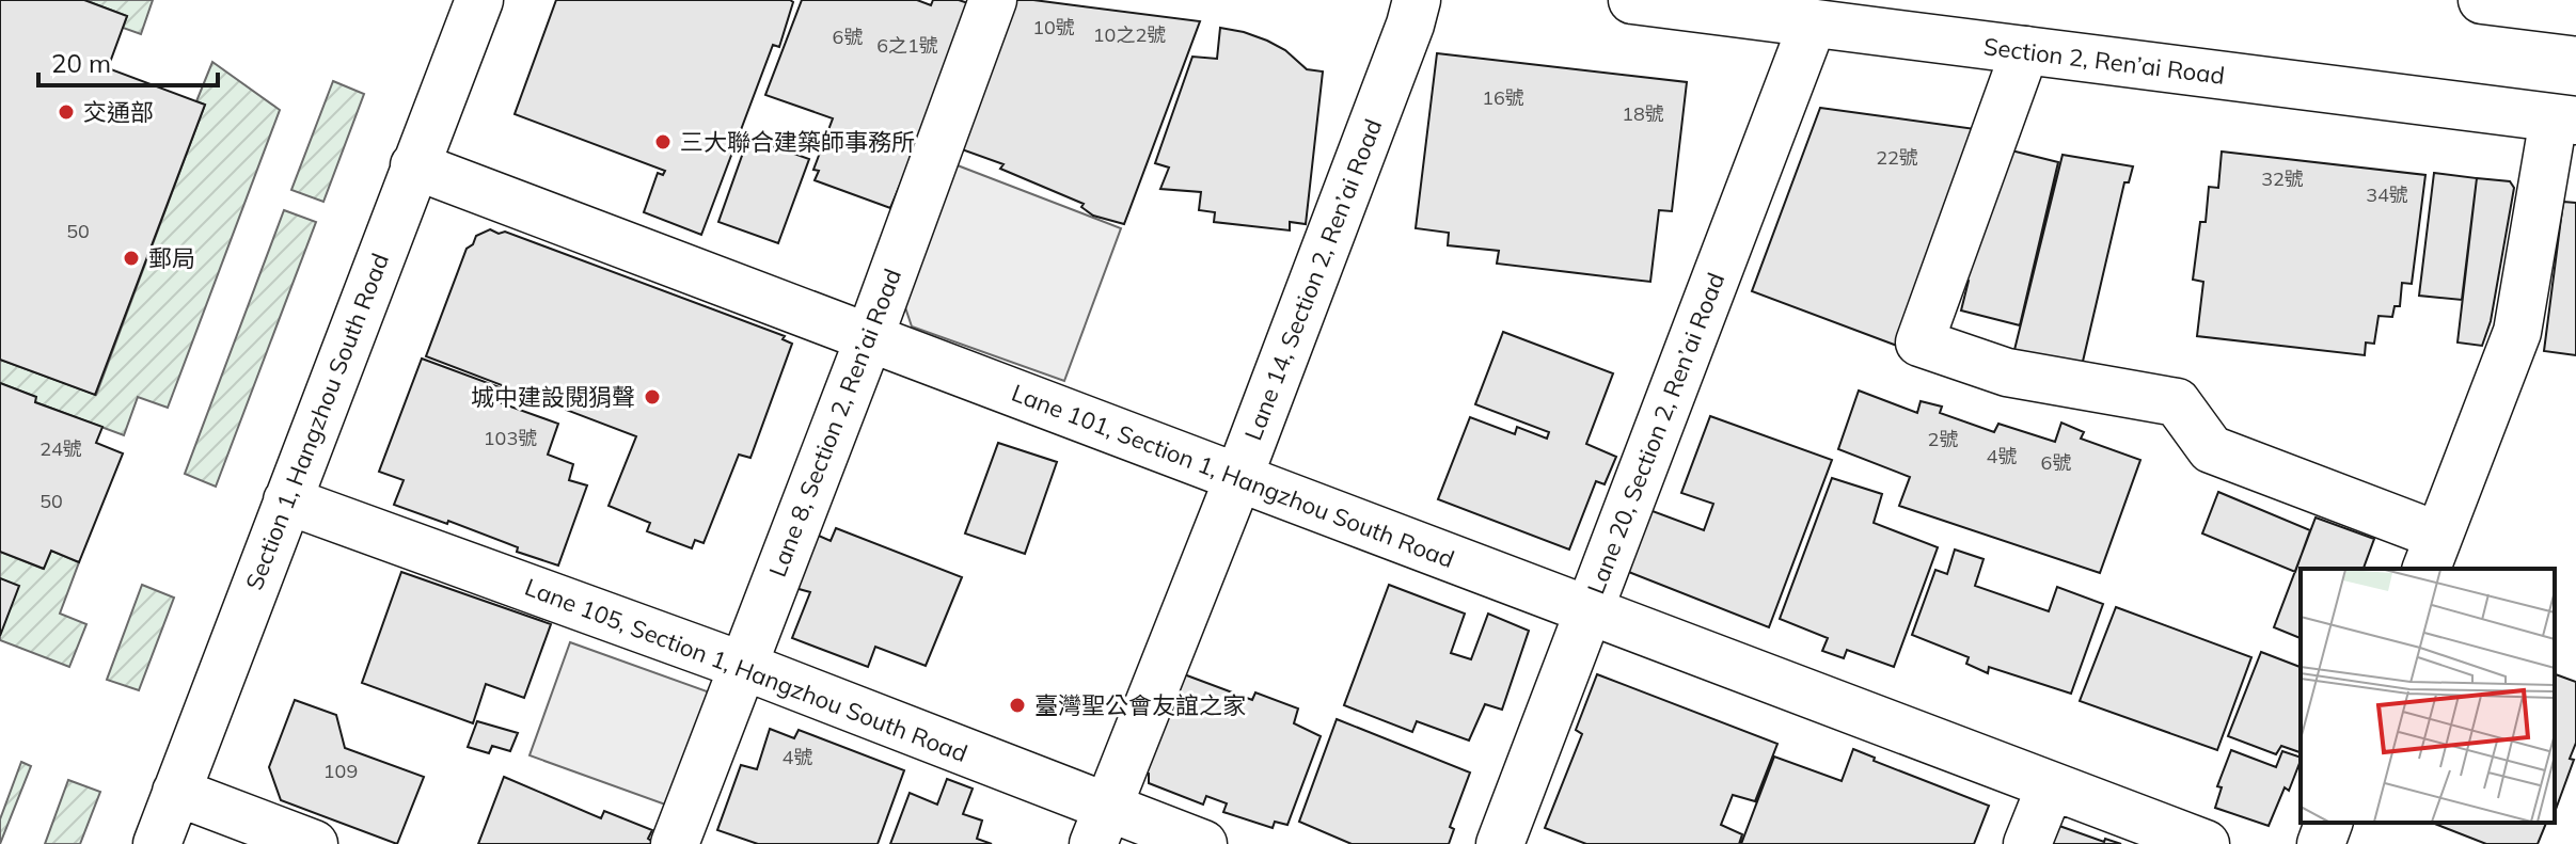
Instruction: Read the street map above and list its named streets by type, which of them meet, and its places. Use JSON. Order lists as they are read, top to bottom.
{
  "streets": {
    "street": [
      "Section 2, Ren’ai Road",
      "Lane 14, Section 2, Ren’ai Road",
      "Section 1, Hangzhou South Road",
      "Lane 8, Section 2, Ren’ai Road",
      "Lane 20, Section 2, Ren’ai Road",
      "Lane 101, Section 1, Hangzhou South Road",
      "Lane 105, Section 1, Hangzhou South Road"
    ]
  },
  "crossings": [
    ["Section 2, Ren’ai Road", "Lane 20, Section 2, Ren’ai Road"],
    ["Lane 14, Section 2, Ren’ai Road", "Lane 101, Section 1, Hangzhou South Road"],
    ["Lane 14, Section 2, Ren’ai Road", "Lane 105, Section 1, Hangzhou South Road"],
    ["Section 1, Hangzhou South Road", "Lane 101, Section 1, Hangzhou South Road"],
    ["Section 1, Hangzhou South Road", "Lane 105, Section 1, Hangzhou South Road"],
    ["Lane 8, Section 2, Ren’ai Road", "Lane 101, Section 1, Hangzhou South Road"],
    ["Lane 8, Section 2, Ren’ai Road", "Lane 105, Section 1, Hangzhou South Road"],
    ["Lane 20, Section 2, Ren’ai Road", "Lane 101, Section 1, Hangzhou South Road"]
  ],
  "places": [
    "交通部",
    "三大聯合建築師事務所",
    "郵局",
    "城中建設閱狷聲",
    "臺灣聖公會友誼之家"
  ],
  "house_numbers": [
    "10號",
    "10之2號",
    "6號",
    "6之1號",
    "16號",
    "18號",
    "22號",
    "32號",
    "34號",
    "50",
    "103號",
    "2號",
    "24號",
    "4號",
    "6號",
    "50",
    "4號",
    "109"
  ],
  "scale_bar": "20 m"
}
